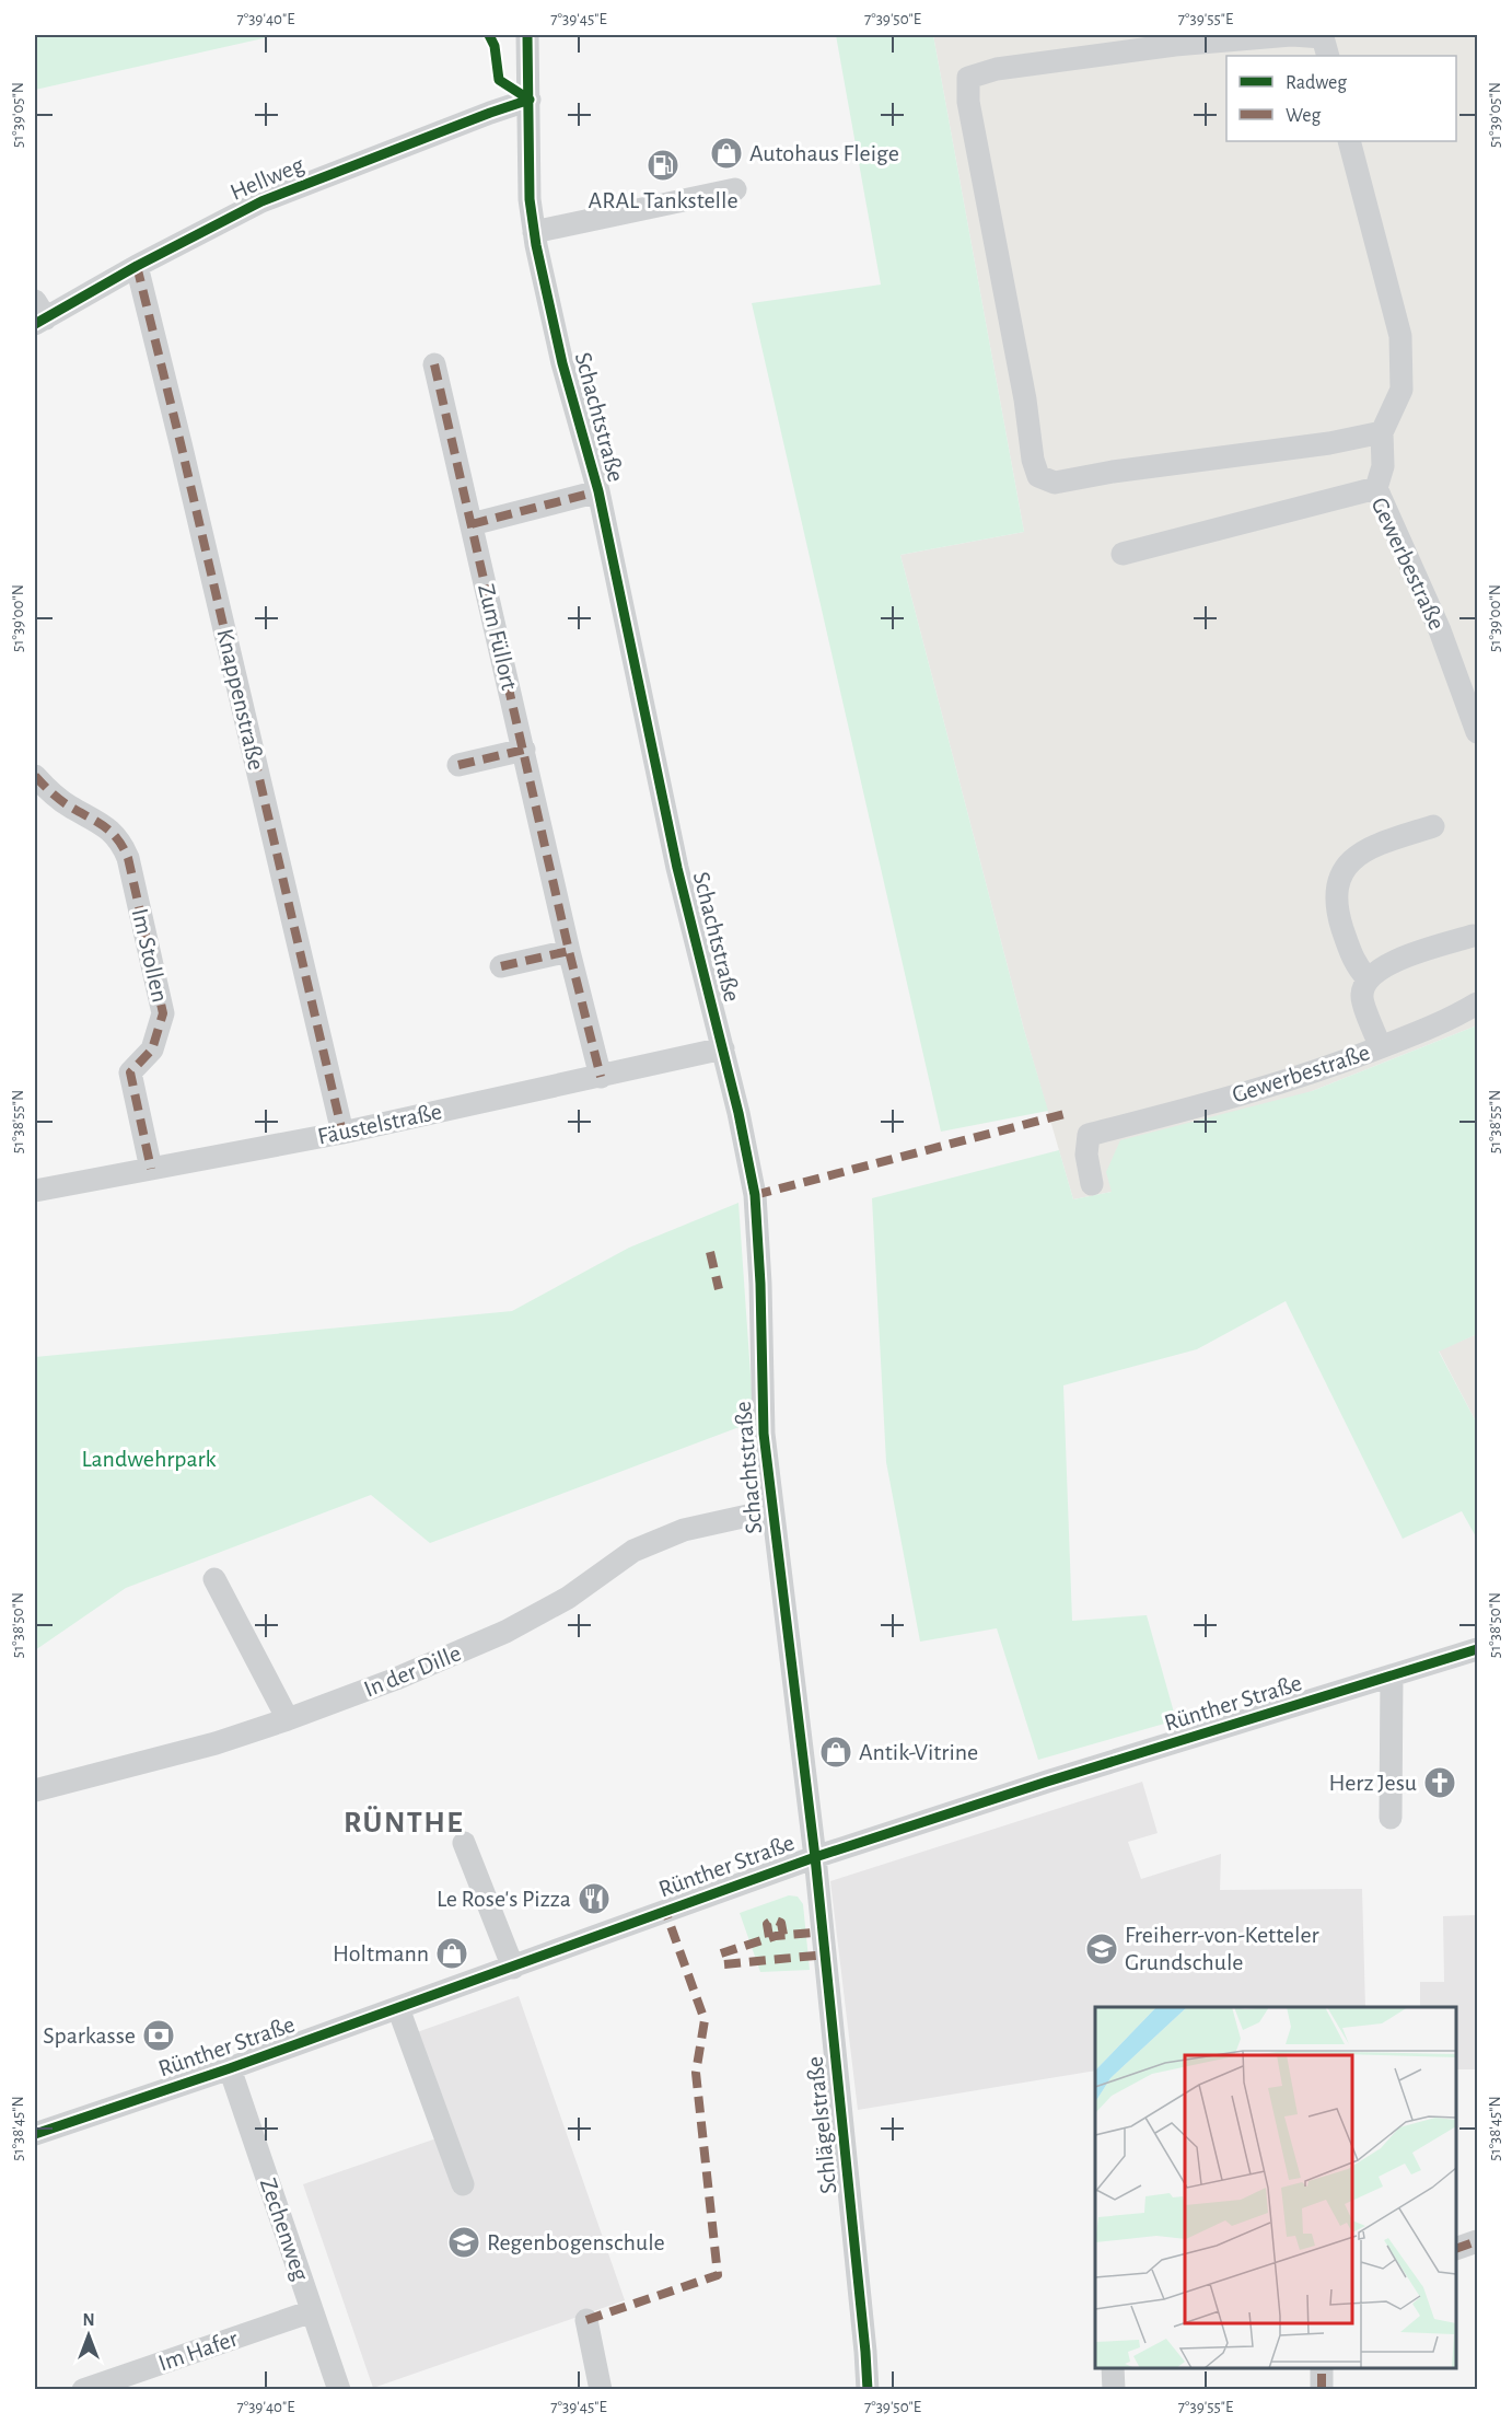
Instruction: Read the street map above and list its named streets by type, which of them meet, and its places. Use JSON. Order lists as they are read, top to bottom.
{
  "streets": {
    "street": [
      "Hellweg",
      "Schachtstraße",
      "Gewerbestraße",
      "Zum Füllort",
      "Knappenstraße",
      "Im Stollen",
      "Fäustelstraße",
      "In der Dille",
      "Rünther Straße",
      "Schlägelstraße",
      "Zechenweg",
      "Im Hafer"
    ]
  },
  "crossings": [
    ["Hellweg", "Schachtstraße"],
    ["Hellweg", "Knappenstraße"],
    ["Schachtstraße", "Fäustelstraße"],
    ["Schachtstraße", "In der Dille"],
    ["Schachtstraße", "Rünther Straße"],
    ["Schachtstraße", "Schlägelstraße"],
    ["Zum Füllort", "Fäustelstraße"],
    ["Knappenstraße", "Fäustelstraße"],
    ["Im Stollen", "Fäustelstraße"],
    ["Rünther Straße", "Schlägelstraße"],
    ["Rünther Straße", "Zechenweg"],
    ["Zechenweg", "Im Hafer"]
  ],
  "districts": ["RÜNTHE"],
  "parks": ["Landwehrpark"],
  "places": {
    "shop": ["Autohaus Fleige", "Antik-Vitrine", "Holtmann"],
    "fuel station": ["ARAL Tankstelle"],
    "church": ["Herz Jesu"],
    "restaurant": ["Le Rose's Pizza"],
    "school or university": ["Freiherr-von-Ketteler Grundschule", "Regenbogenschule"],
    "bank": ["Sparkasse"]
  },
  "legend": ["Radweg", "Weg"],
  "north": "top",
  "coordinates": [
    "7°39'40\"E",
    "7°39'45\"E",
    "7°39'50\"E",
    "7°39'55\"E",
    "51°39'05\"N",
    "51°39'00\"N",
    "51°38'55\"N",
    "51°38'50\"N",
    "51°38'45\"N"
  ]
}
